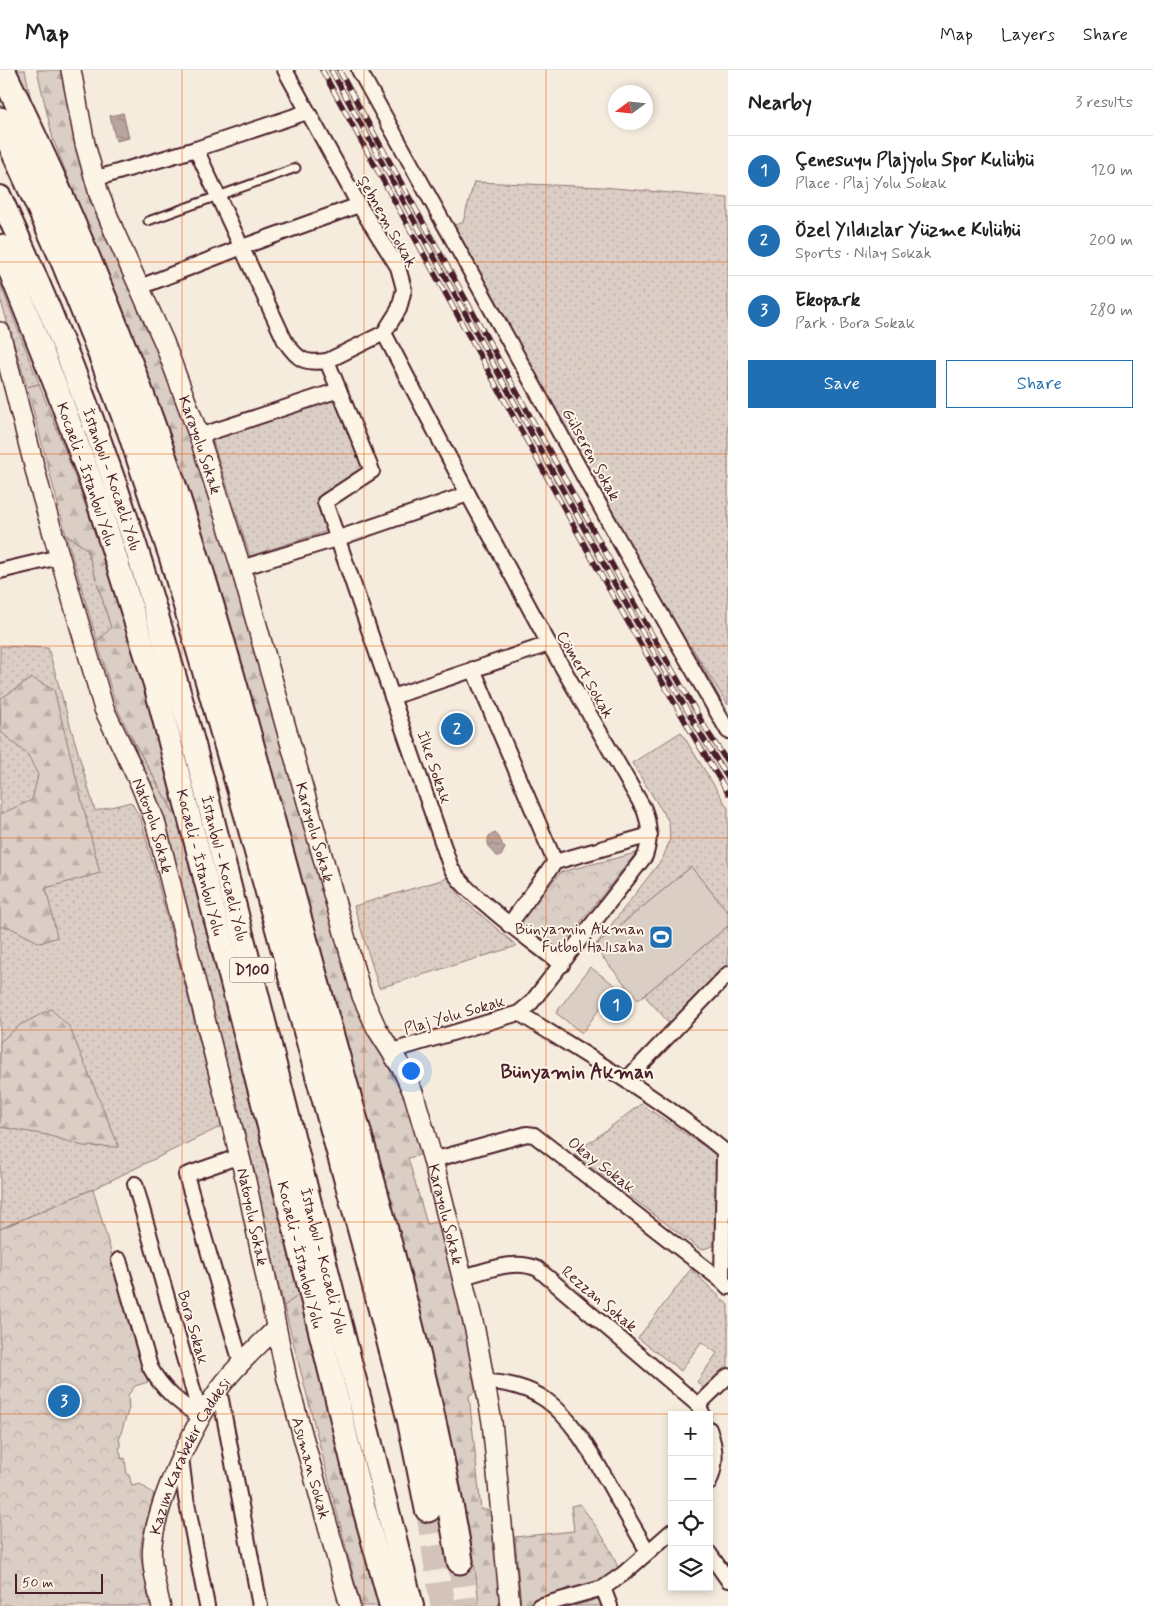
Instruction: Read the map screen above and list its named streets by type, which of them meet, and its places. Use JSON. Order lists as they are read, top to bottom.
{
  "streets": {
    "highway": ["Kocaeli - İstanbul Yolu", "İstanbul - Kocaeli Yolu", "D100"],
    "main road": ["Karayolu Sokak", "Natoyolu Sokak", "Asuman Sokak"],
    "street": [
      "Şebnem Sokak",
      "Gülseren Sokak",
      "Cömert Sokak",
      "İlke Sokak",
      "Plaj Yolu Sokak",
      "Okay Sokak",
      "Rezzan Sokak",
      "Bora Sokak",
      "Kazım Karabekir Caddesi"
    ]
  },
  "crossings": [
    ["Şebnem Sokak", "Cömert Sokak"],
    ["Karayolu Sokak", "Plaj Yolu Sokak"],
    ["Karayolu Sokak", "Okay Sokak"],
    ["Karayolu Sokak", "Rezzan Sokak"],
    ["Cömert Sokak", "İlke Sokak"],
    ["Cömert Sokak", "Plaj Yolu Sokak"],
    ["Natoyolu Sokak", "Kazım Karabekir Caddesi"],
    ["Natoyolu Sokak", "Asuman Sokak"],
    ["Bora Sokak", "Kazım Karabekir Caddesi"],
    ["Kazım Karabekir Caddesi", "Asuman Sokak"]
  ],
  "districts": ["Bünyamin Akman"],
  "places": {
    "sports": ["Bünyamin Akman Futbol Halısaha"]
  },
  "scale_bar": "50 m",
  "north": "left",
  "page": {
    "header": "Map",
    "nav": ["Map", "Layers", "Share"],
    "heading": ["Nearby", "3 results"],
    "list": [
      {
        "mark": "1",
        "name": "Çenesuyu Plajyolu Spor Kulübü",
        "note": "Place · Plaj Yolu Sokak",
        "value": "120 m"
      },
      {
        "mark": "2",
        "name": "Özel Yıldızlar Yüzme Kulübü",
        "note": "Sports · Nilay Sokak",
        "value": "200 m"
      },
      {
        "mark": "3",
        "name": "Ekopark",
        "note": "Park · Bora Sokak",
        "value": "280 m"
      }
    ],
    "buttons": ["Save", "Share"],
    "pins": ["2", "1", "3"],
    "map_buttons": ["+", "−"],
    "scale": "50 m"
  }
}
